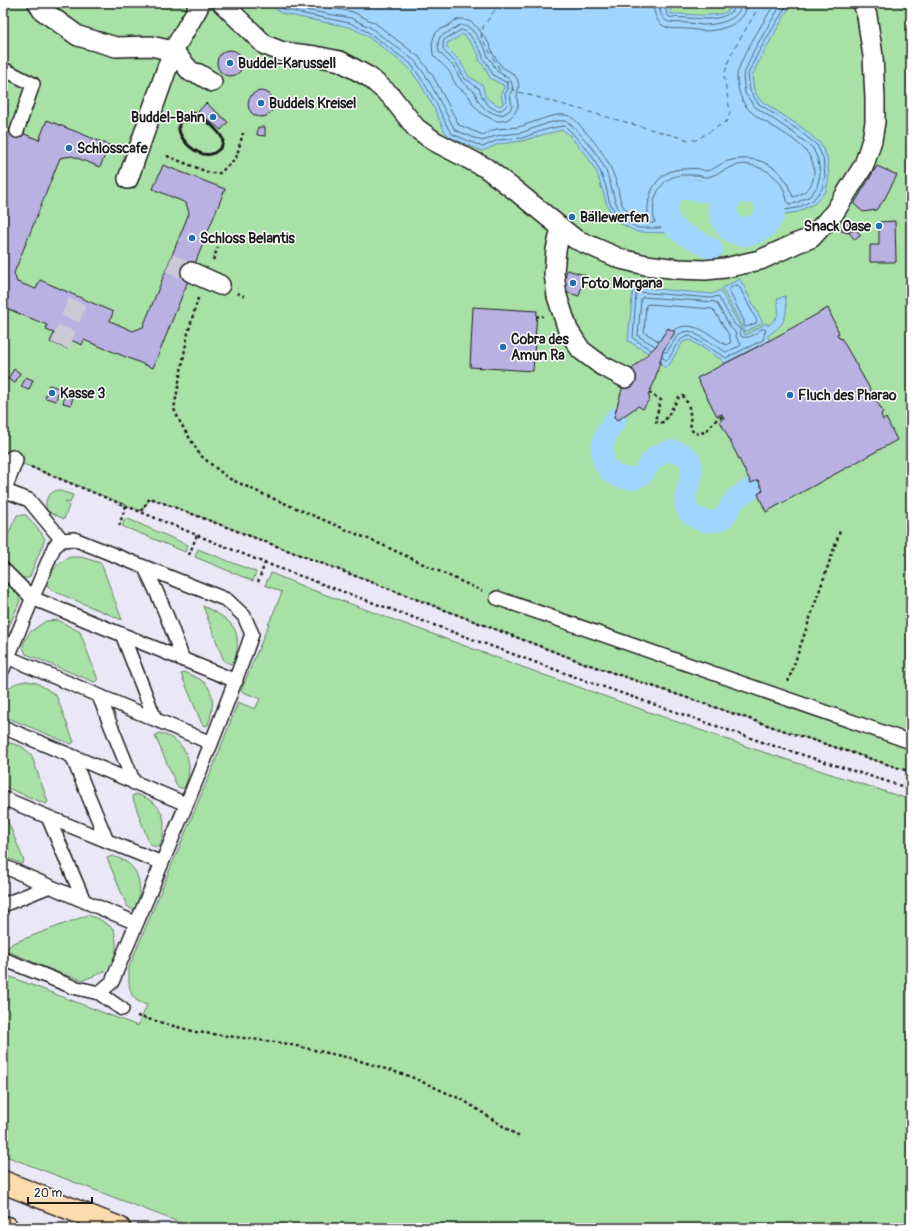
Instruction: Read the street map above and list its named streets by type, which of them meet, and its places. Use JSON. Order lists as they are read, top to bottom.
{
  "places": [
    "Buddel-Karussell",
    "Buddels Kreisel",
    "Buddel-Bahn",
    "Schlosscafe",
    "Bällewerfen",
    "Snack Oase",
    "Schloss Belantis",
    "Foto Morgana",
    "Cobra des Amun Ra",
    "Kasse 3",
    "Fluch des Pharao"
  ],
  "scale_bar": "20 m"
}
